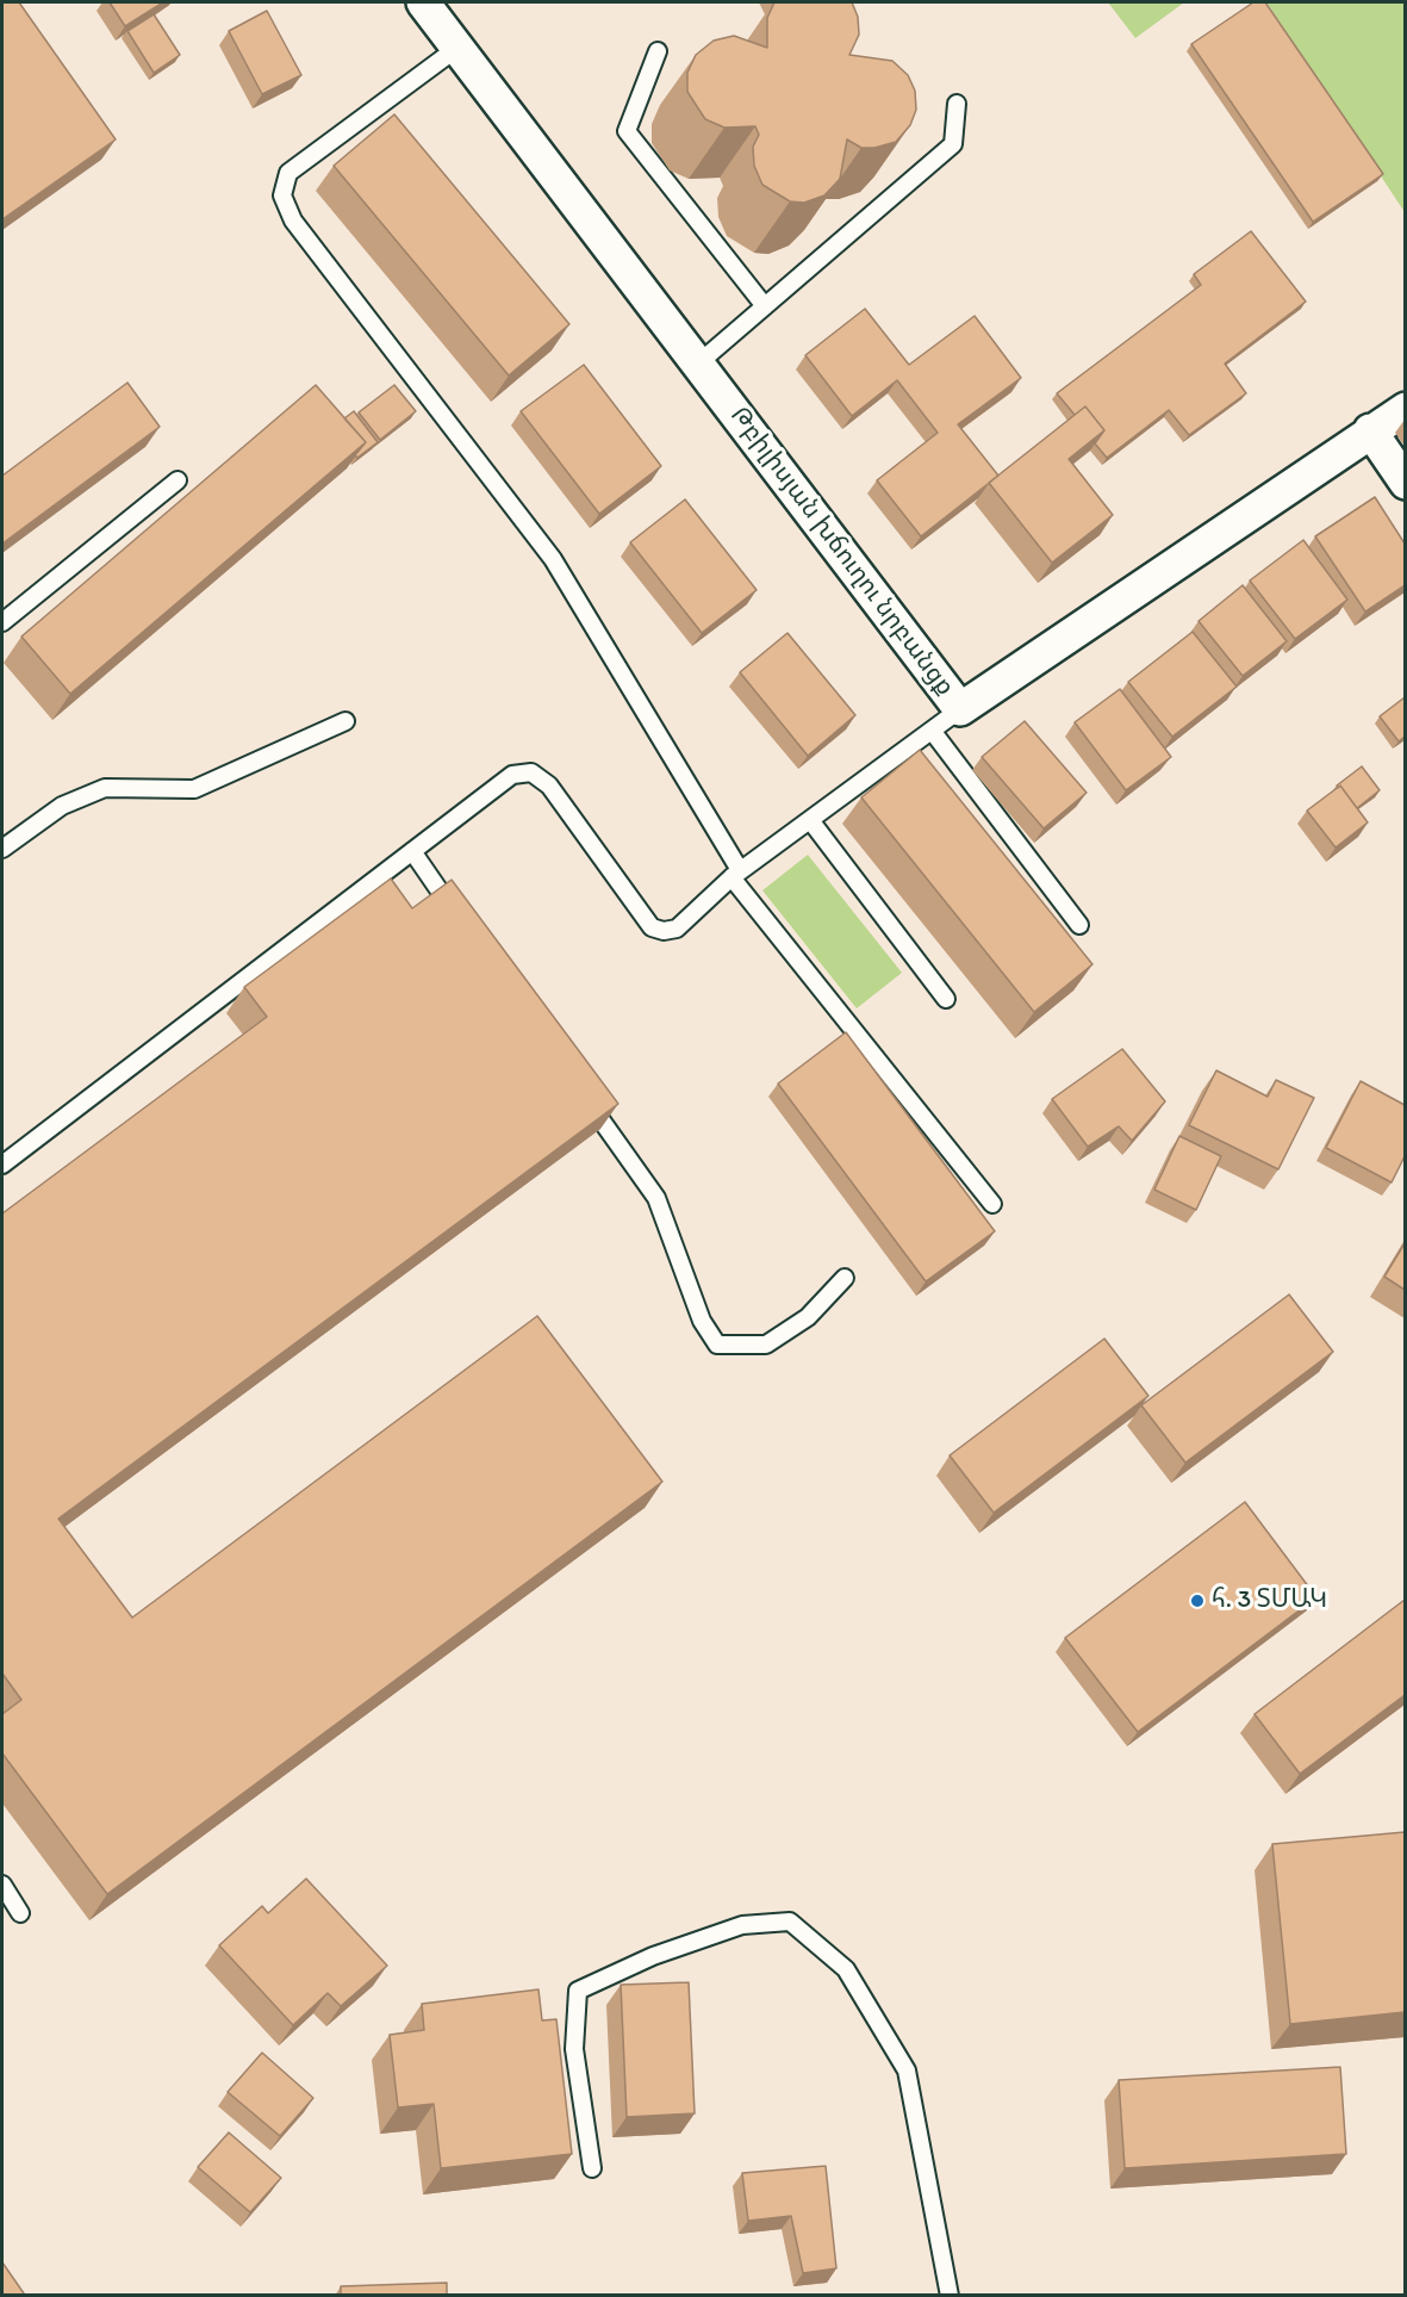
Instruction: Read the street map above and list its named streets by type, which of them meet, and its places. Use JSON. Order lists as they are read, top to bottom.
{
  "streets": {
    "street": ["Թբիլիսյան խճուղու նրբանցք"]
  },
  "places": ["հ. 3 ՏՄԱԿ"]
}
